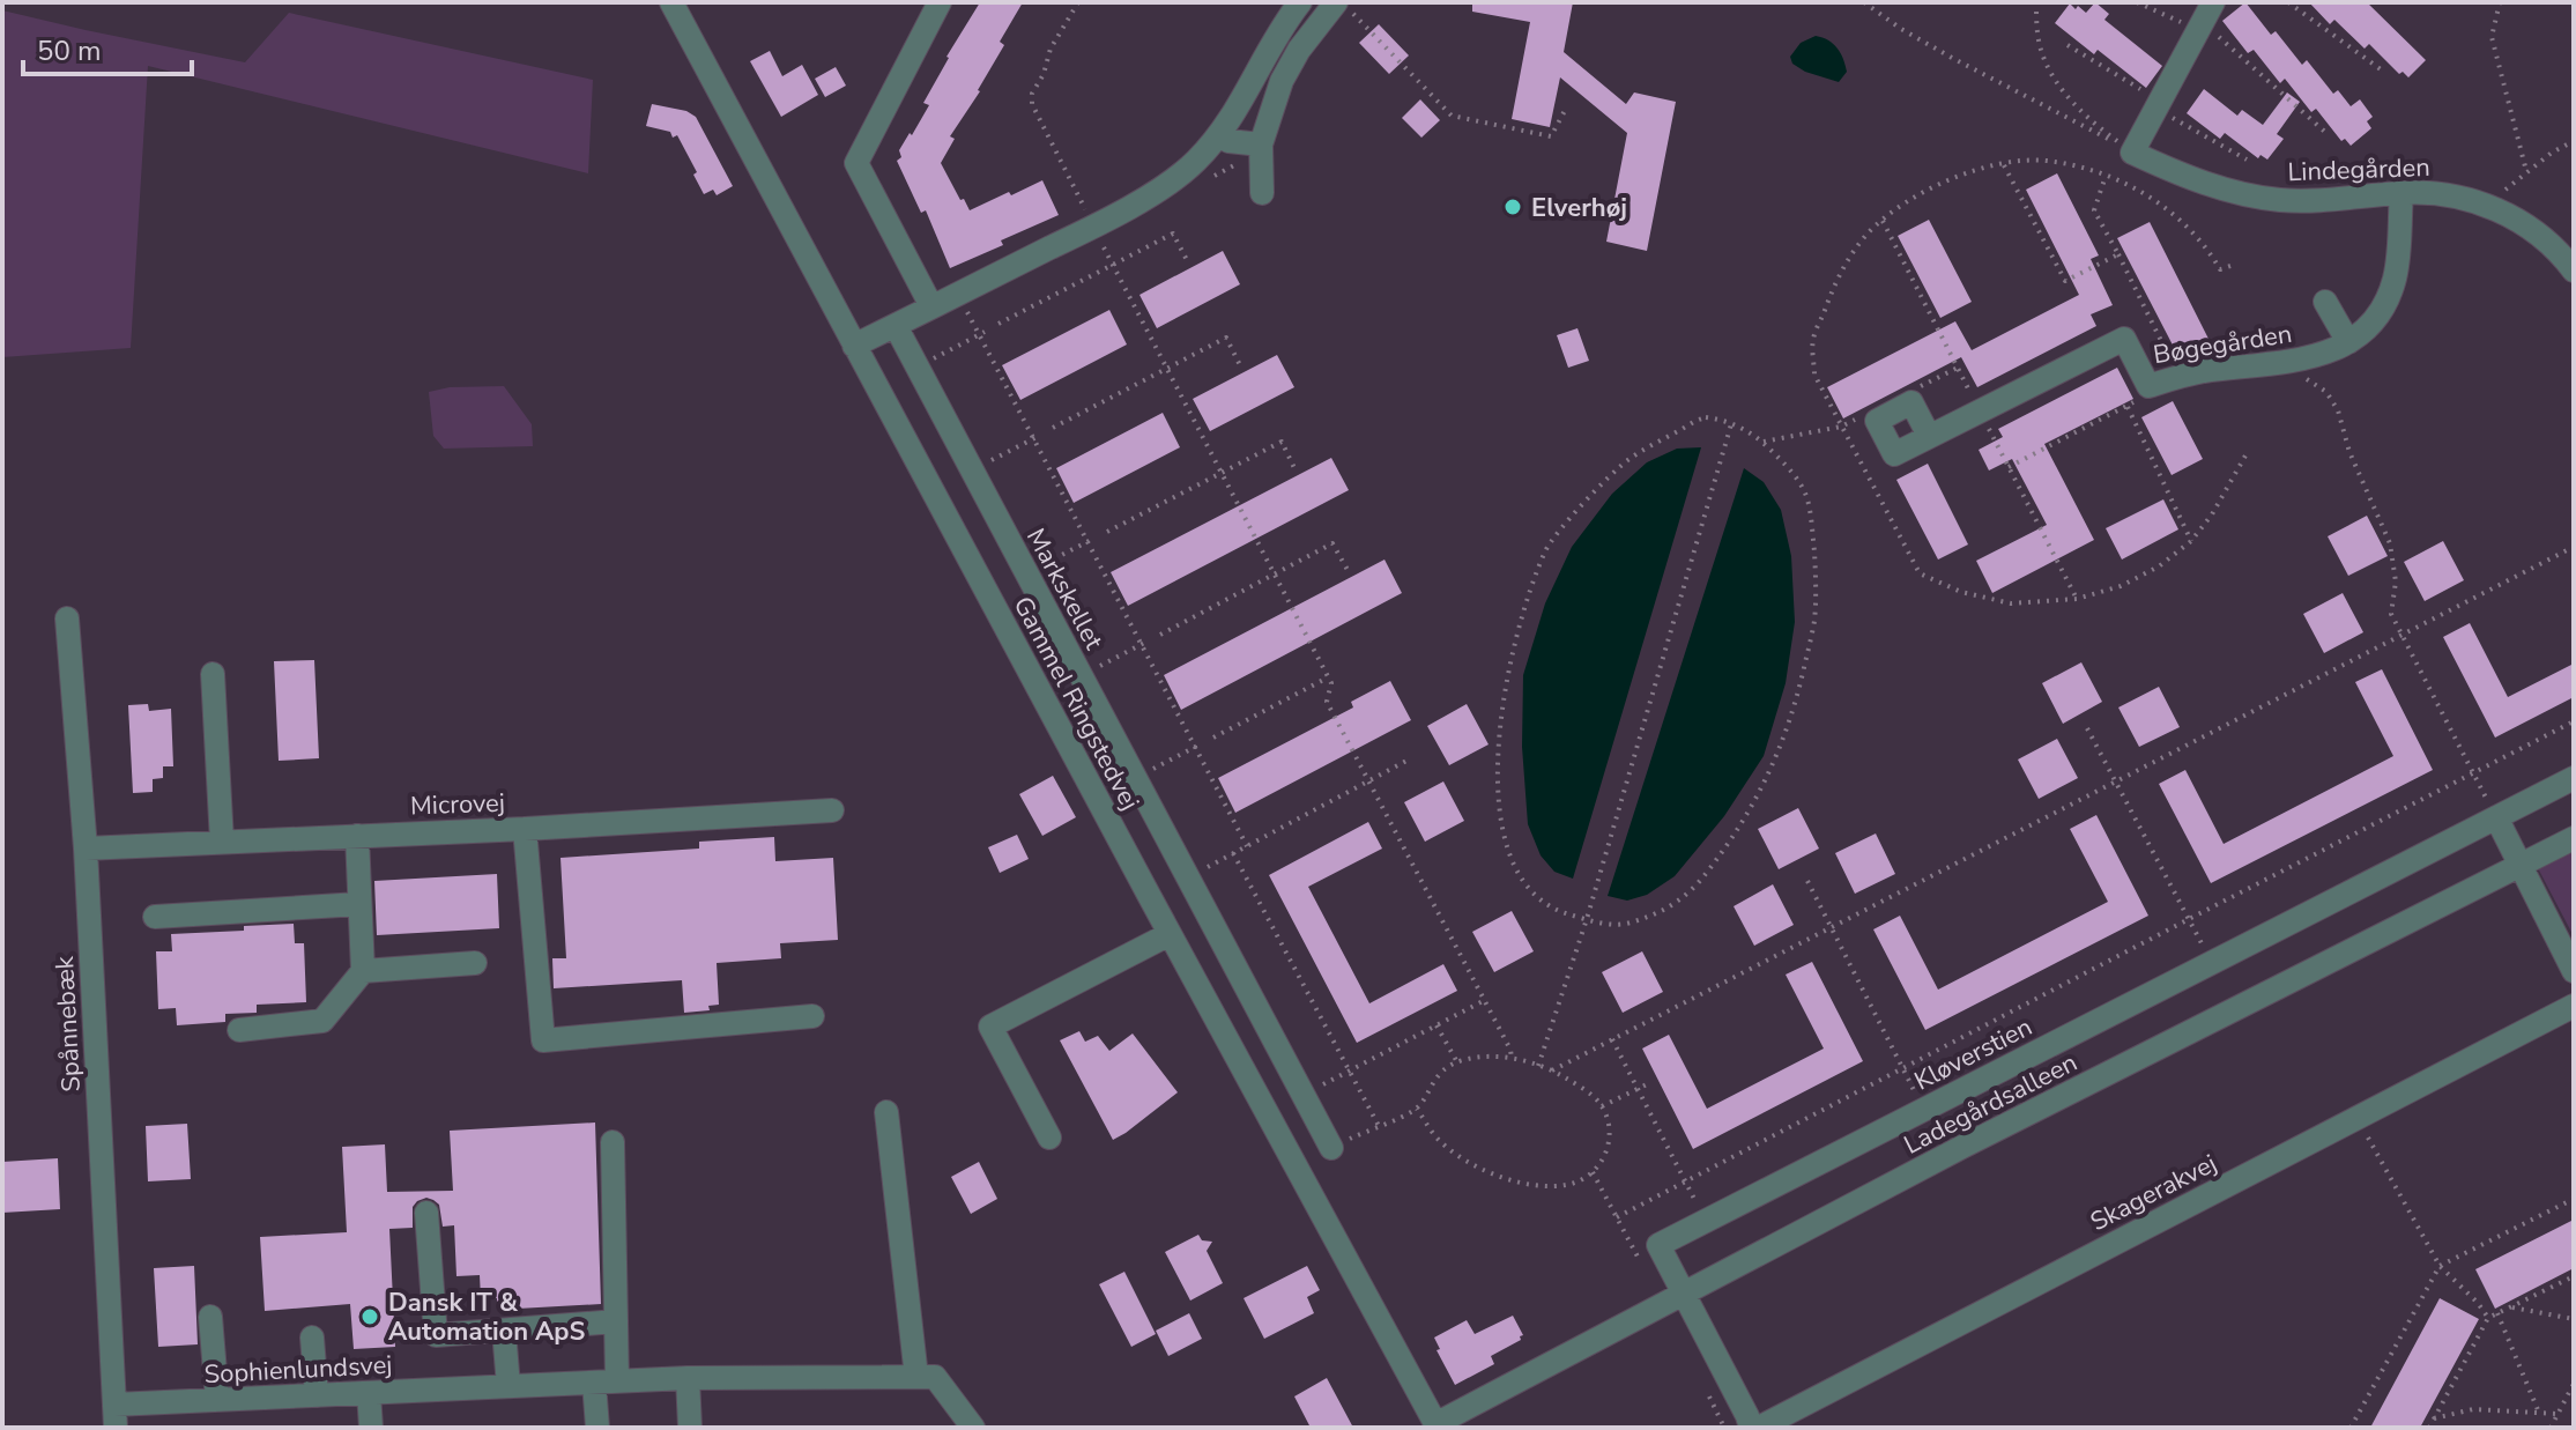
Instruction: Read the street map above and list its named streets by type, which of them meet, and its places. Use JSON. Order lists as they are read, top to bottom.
{
  "streets": {
    "street": [
      "Lindegården",
      "Bøgegården",
      "Markskellet",
      "Gammel Ringstedvej",
      "Microvej",
      "Spånnebæk",
      "Kløverstien",
      "Ladegårdsalleen",
      "Skagerakvej",
      "Sophienlundsvej"
    ]
  },
  "crossings": [
    ["Lindegården", "Bøgegården"],
    ["Gammel Ringstedvej", "Ladegårdsalleen"],
    ["Microvej", "Spånnebæk"],
    ["Spånnebæk", "Sophienlundsvej"],
    ["Kløverstien", "Ladegårdsalleen"]
  ],
  "places": ["Elverhøj", "Dansk IT & Automation ApS"],
  "scale_bar": "50 m"
}
